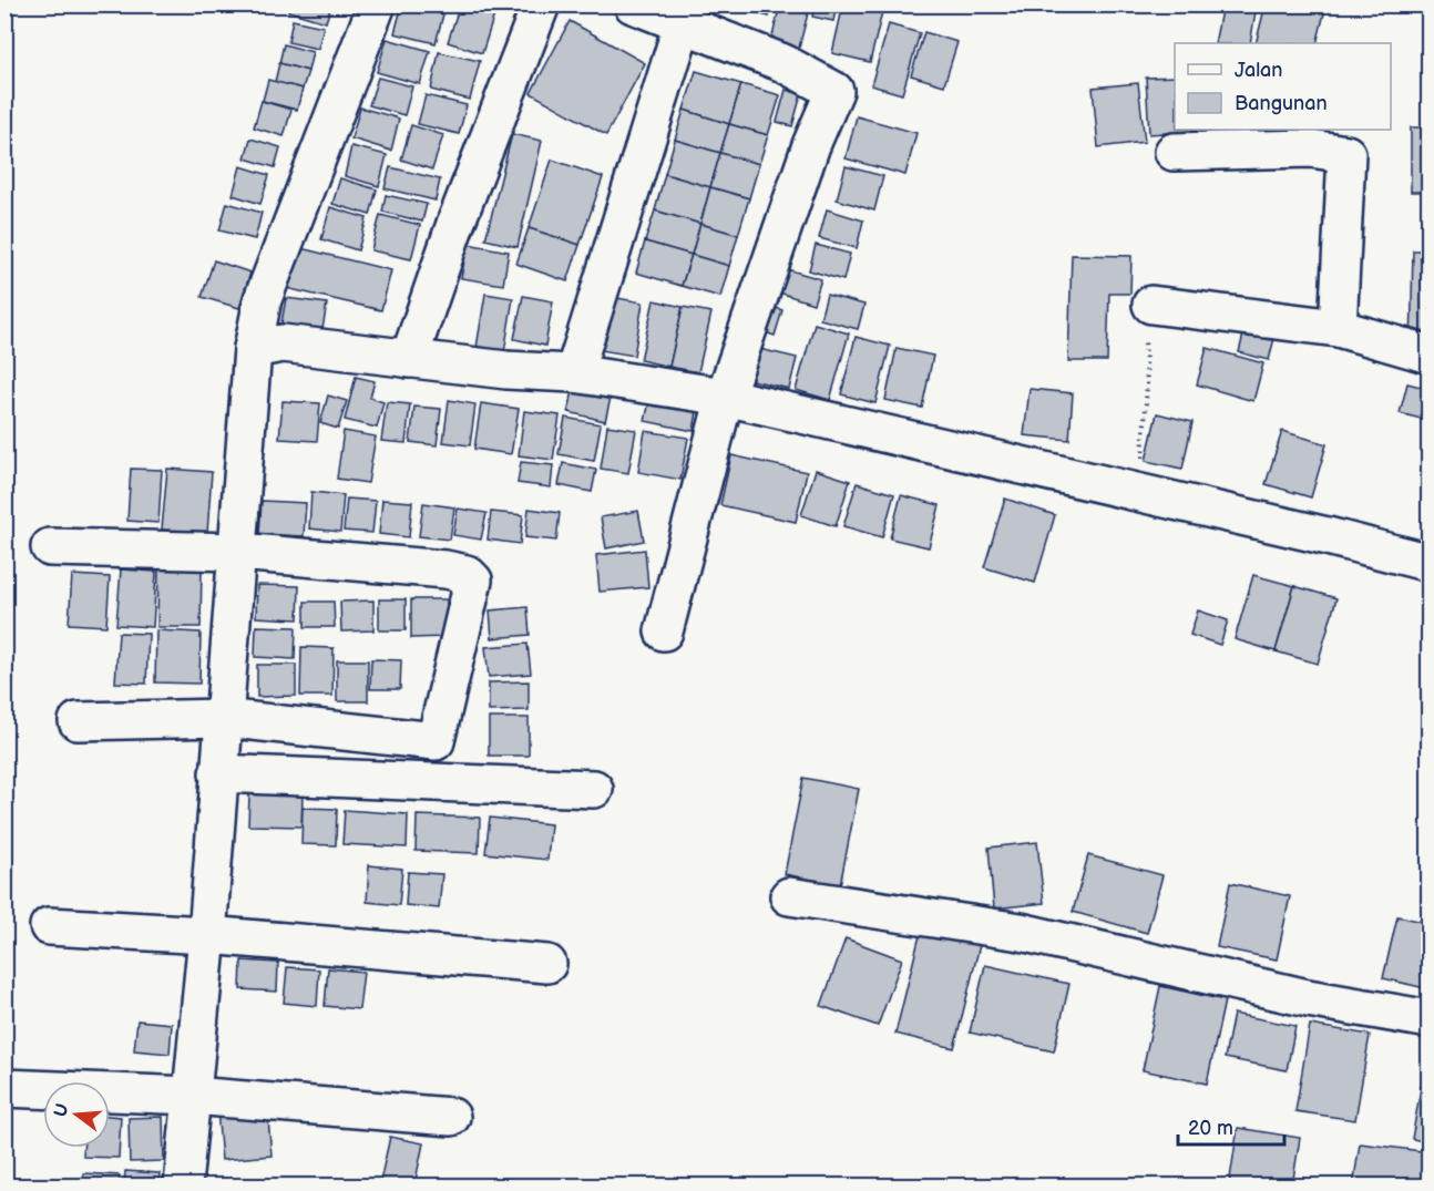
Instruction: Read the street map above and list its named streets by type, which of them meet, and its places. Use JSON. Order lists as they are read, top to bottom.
{
  "legend": ["Jalan", "Bangunan"],
  "scale_bar": "20 m",
  "north": "left"
}
